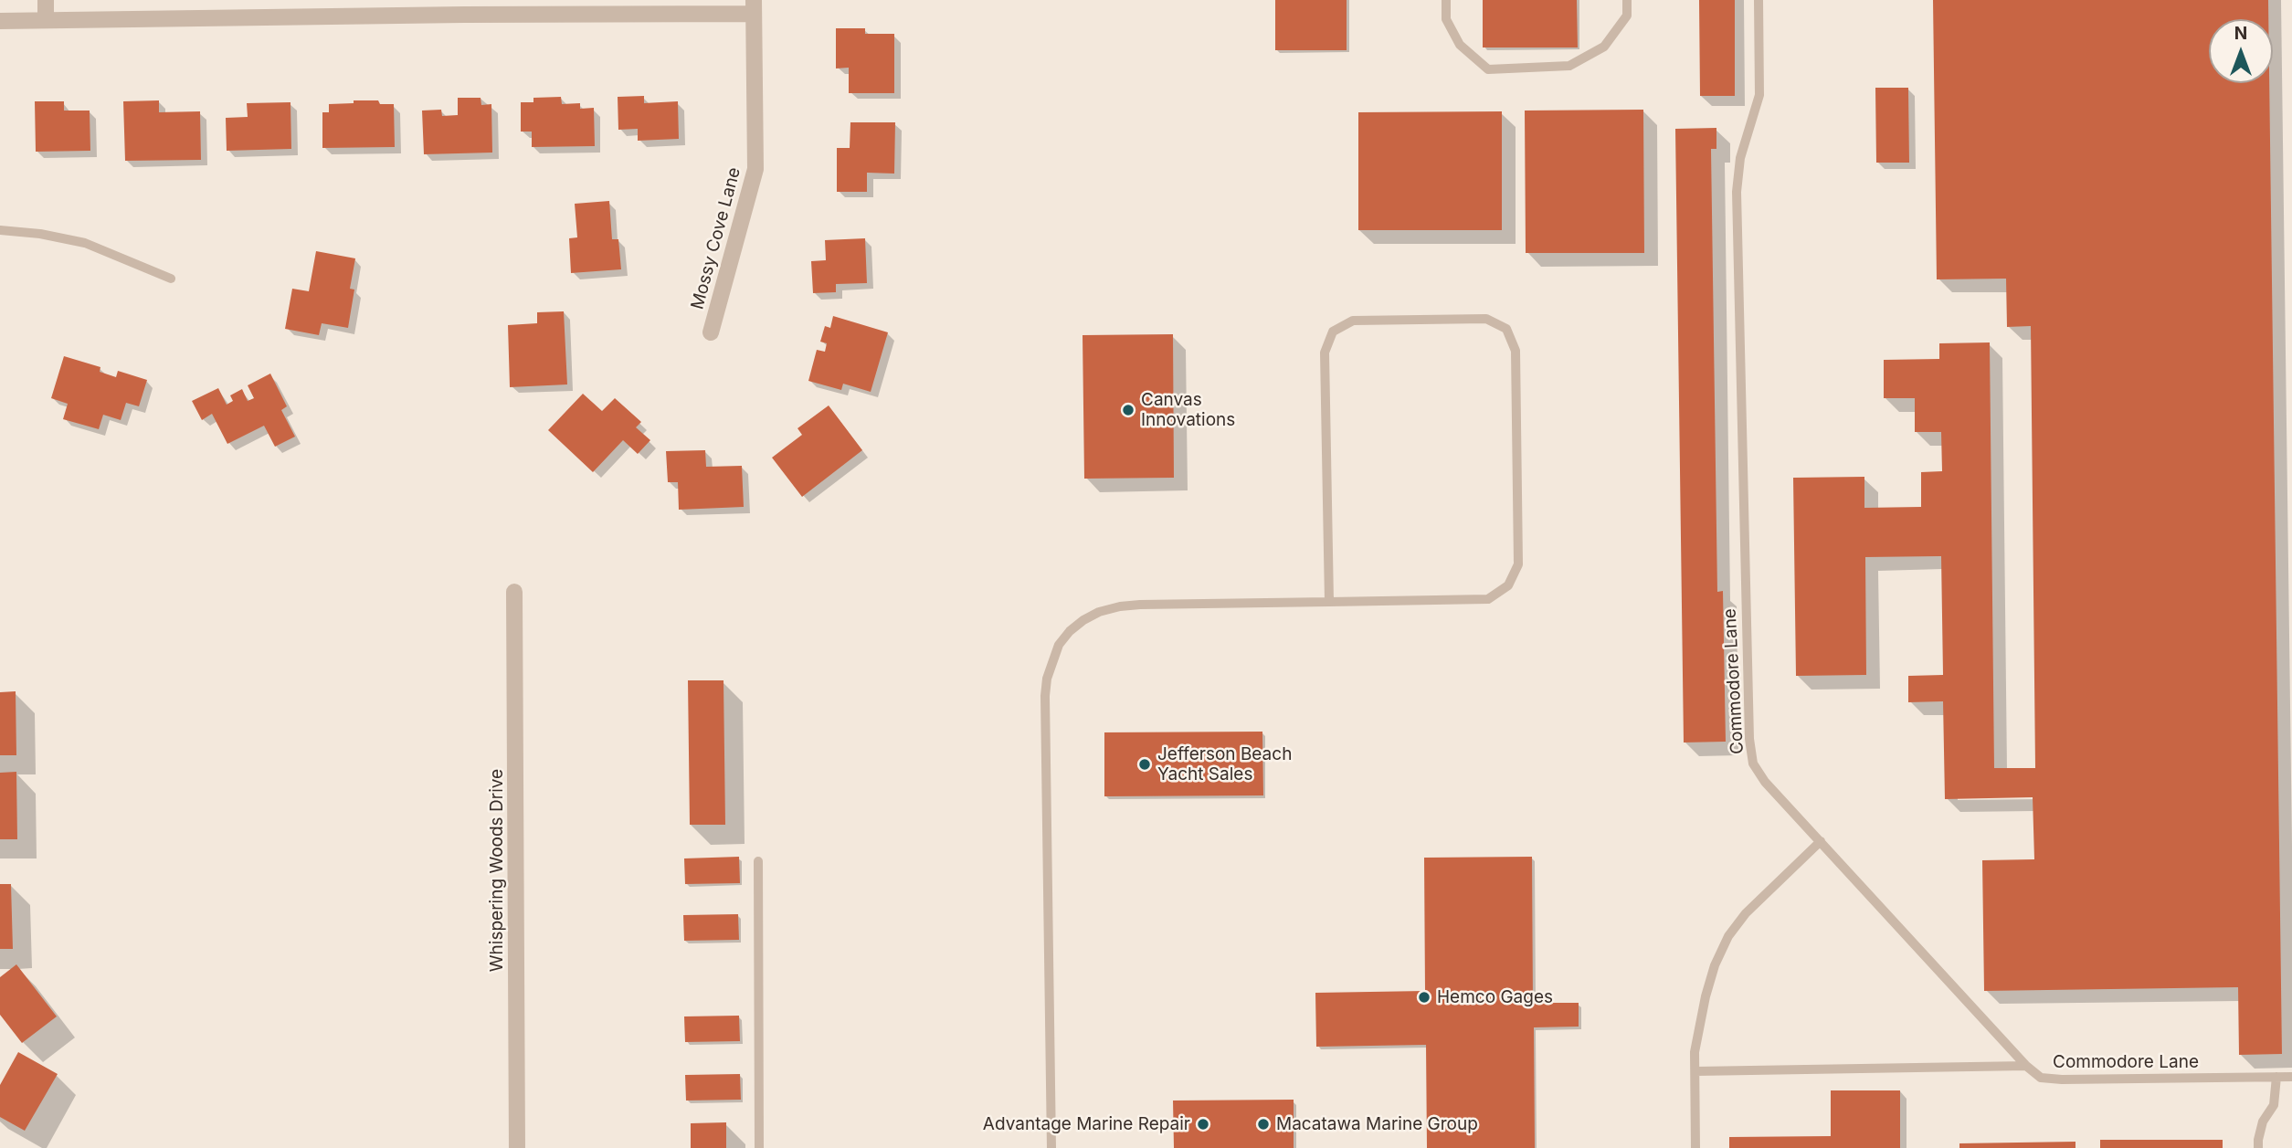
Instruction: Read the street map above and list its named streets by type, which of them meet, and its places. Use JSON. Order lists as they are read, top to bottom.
{
  "streets": {
    "street": ["Mossy Cove Lane", "Whispering Woods Drive"],
    "lane": ["Commodore Lane"]
  },
  "places": [
    "Canvas Innovations",
    "Jefferson Beach Yacht Sales",
    "Hemco Gages",
    "Advantage Marine Repair",
    "Macatawa Marine Group"
  ],
  "north": "top"
}
